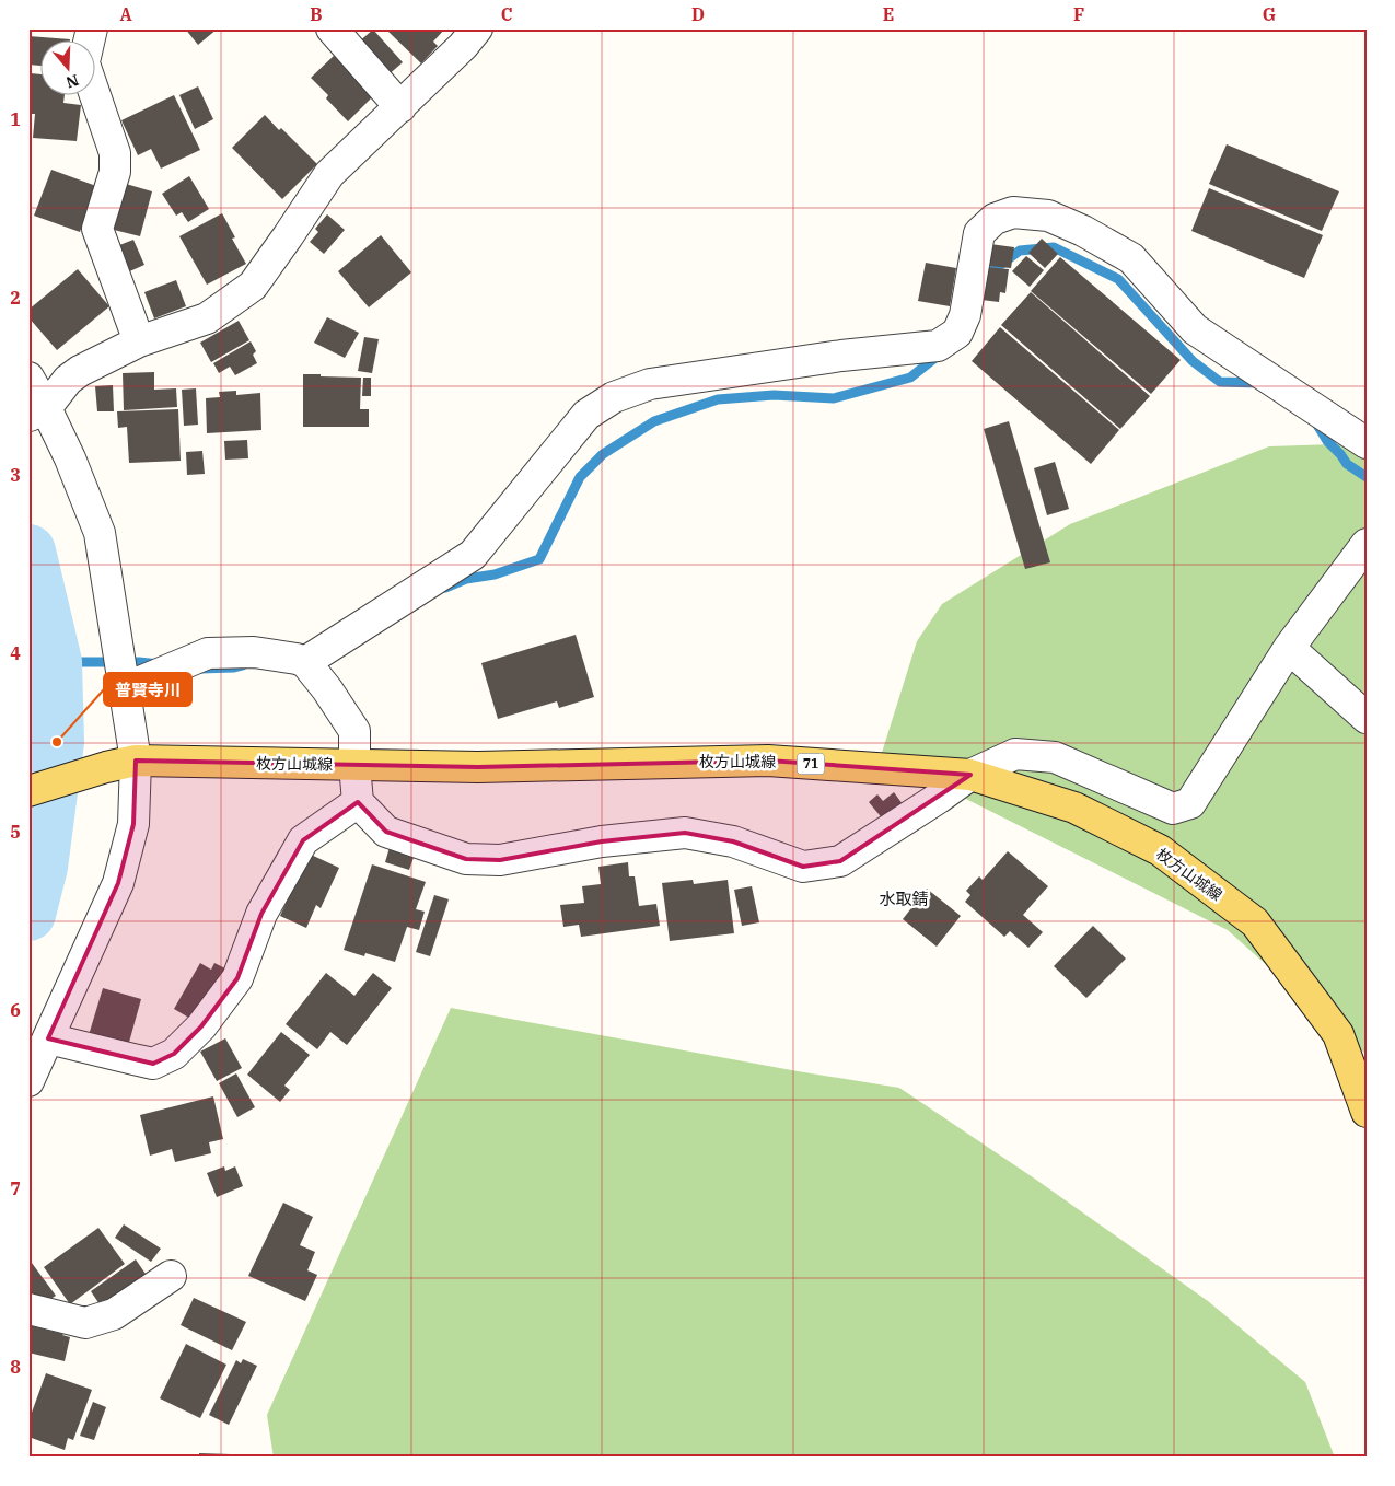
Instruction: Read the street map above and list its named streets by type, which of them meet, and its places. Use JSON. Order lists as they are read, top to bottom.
{
  "streets": {
    "main road": ["枚方山城線", "71"]
  },
  "districts": ["水取錆"],
  "places": ["普賢寺川"],
  "north": "bottom",
  "grid": {
    "columns": [
      "A",
      "B",
      "C",
      "D",
      "E",
      "F",
      "G"
    ],
    "rows": [
      "1",
      "2",
      "3",
      "4",
      "5",
      "6",
      "7",
      "8"
    ]
  }
}
